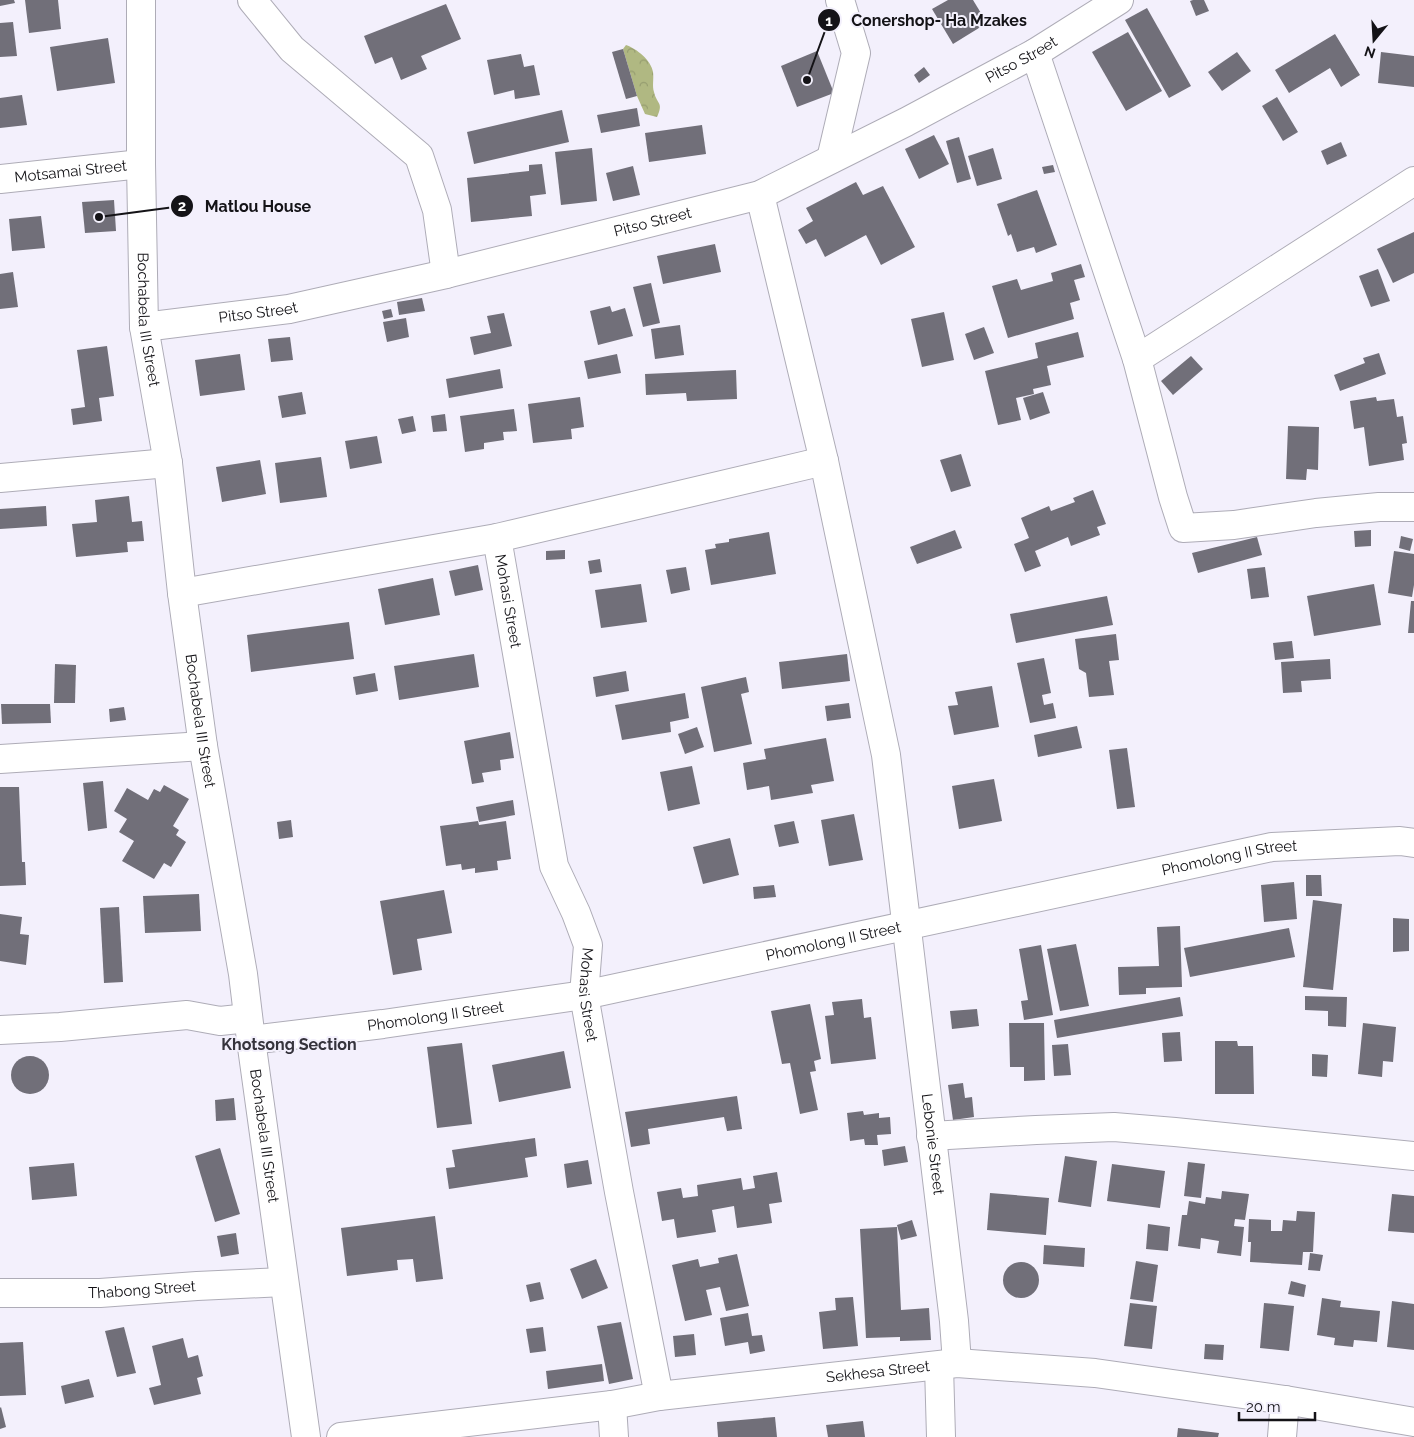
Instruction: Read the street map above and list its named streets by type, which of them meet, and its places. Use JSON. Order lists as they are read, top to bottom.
{
  "streets": {
    "street": [
      "Pitso Street",
      "Motsamai Street",
      "Bochabela III Street",
      "Mohasi Street",
      "Phomolong II Street",
      "Lebonie Street",
      "Thabong Street",
      "Sekhesa Street"
    ]
  },
  "crossings": [
    ["Pitso Street", "Bochabela III Street"],
    ["Pitso Street", "Lebonie Street"],
    ["Motsamai Street", "Bochabela III Street"],
    ["Bochabela III Street", "Phomolong II Street"],
    ["Bochabela III Street", "Thabong Street"],
    ["Mohasi Street", "Phomolong II Street"],
    ["Mohasi Street", "Sekhesa Street"],
    ["Phomolong II Street", "Lebonie Street"],
    ["Lebonie Street", "Sekhesa Street"]
  ],
  "districts": ["Khotsong Section"],
  "places": ["Conershop- Ha Mzakes", "Matlou House"],
  "scale_bar": "20 m",
  "north": "bottom"
}
